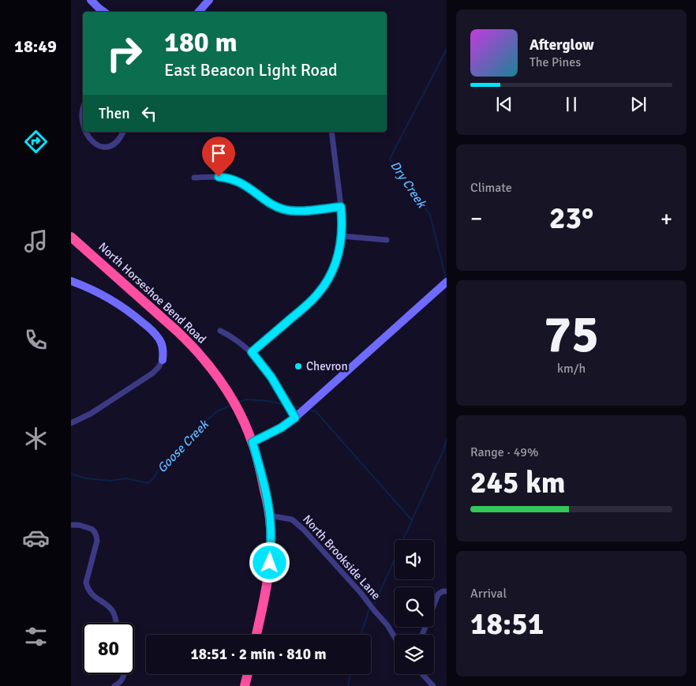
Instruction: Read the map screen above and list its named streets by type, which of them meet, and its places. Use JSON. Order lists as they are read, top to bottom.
{
  "streets": {
    "highway": ["North Horseshoe Bend Road"],
    "street": ["North Brookside Lane"]
  },
  "crossings": [
    ["North Horseshoe Bend Road", "North Brookside Lane"]
  ],
  "water": ["Dry Creek", "Goose Creek"],
  "places": ["Chevron"],
  "page": {
    "tabs": "18:49",
    "turn": ["180 m", "East Beacon Light Road"],
    "song": ["Afterglow", "The Pines"],
    "then": "Then",
    "tile": [
      "Climate",
      ["75", "km/h"],
      ["Range · 49%", "245 km"],
      ["Arrival", "18:51"]
    ],
    "heat": ["−", "23°", "+"],
    "limit": "80",
    "trip": "18:51 · 2 min · 810 m"
  }
}
